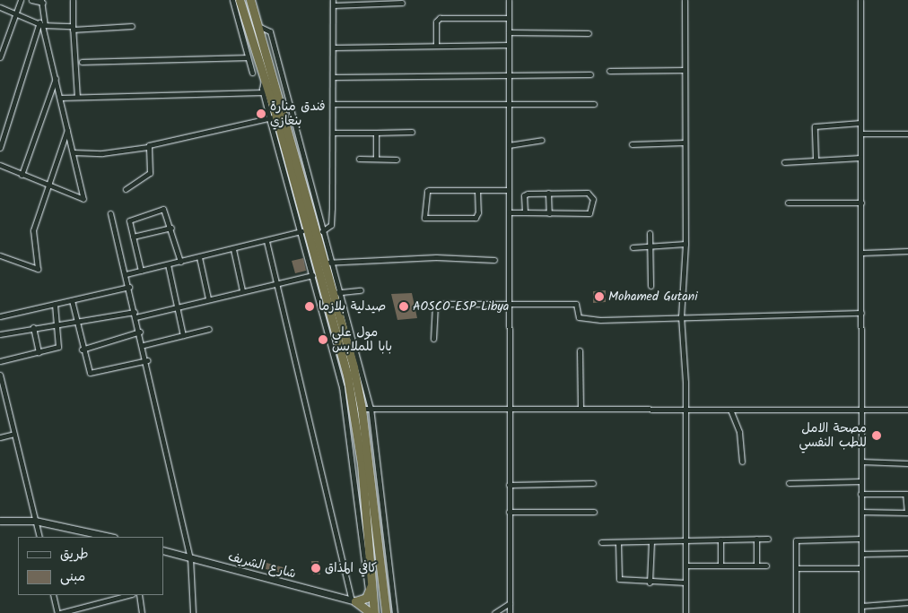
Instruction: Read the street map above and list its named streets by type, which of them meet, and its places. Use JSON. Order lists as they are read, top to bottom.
{
  "streets": {
    "main road": ["شارع الشريف"]
  },
  "places": [
    "فندق منارة بنغازي",
    "Mohamed Gutani",
    "صيدلية بلازما",
    "AOSCO ESP Libya",
    "مول علي بابا للملابس",
    "مصحة الامل للطب النفسي",
    "كافي المذاق"
  ],
  "legend": ["طريق", "مبنى"]
}
